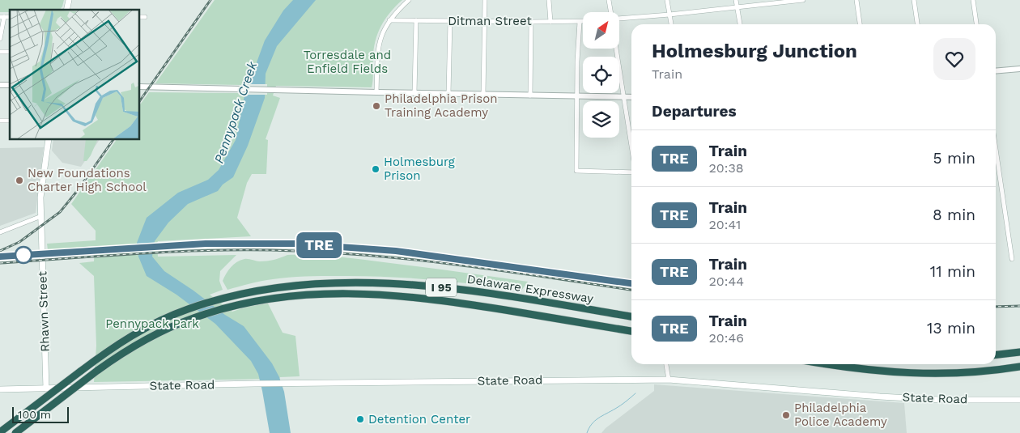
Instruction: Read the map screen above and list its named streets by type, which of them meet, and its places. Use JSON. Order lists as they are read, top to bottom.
{
  "streets": {
    "highway": ["I 95", "Delaware Expressway"],
    "main road": ["Rhawn Street", "State Road"],
    "street": ["Ditman Street"]
  },
  "crossings": [
    ["Rhawn Street", "State Road"]
  ],
  "water": ["Pennypack Creek"],
  "parks": ["Torresdale and Enfield Fields", "Pennypack Park"],
  "places": [
    "Philadelphia Prison Training Academy",
    "Holmesburg Prison",
    "New Foundations Charter High School",
    "Philadelphia Police Academy",
    "Detention Center"
  ],
  "scale_bar": "100 m",
  "north": "top right",
  "page": {
    "on_map": "TRE",
    "heading": [
      ["Holmesburg Junction", "Train"],
      "Departures"
    ],
    "list": [
      {
        "mark": "TRE",
        "name": "Train",
        "note": "20:38",
        "value": "5 min"
      },
      {
        "mark": "TRE",
        "name": "Train",
        "note": "20:41",
        "value": "8 min"
      },
      {
        "mark": "TRE",
        "name": "Train",
        "note": "20:44",
        "value": "11 min"
      },
      {
        "mark": "TRE",
        "name": "Train",
        "note": "20:46",
        "value": "13 min"
      }
    ],
    "scale": "100 m"
  }
}
